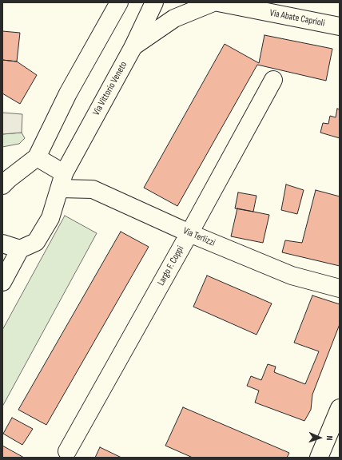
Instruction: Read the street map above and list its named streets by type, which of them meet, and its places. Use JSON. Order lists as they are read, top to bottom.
{
  "streets": {
    "street": [
      "Via Abate Caprioli",
      "Via Vittorio Veneto",
      "Via Terlizzi",
      "Largo F. Coppi"
    ]
  },
  "crossings": [
    ["Via Vittorio Veneto", "Via Terlizzi"],
    ["Via Terlizzi", "Largo F. Coppi"]
  ],
  "north": "right"
}
